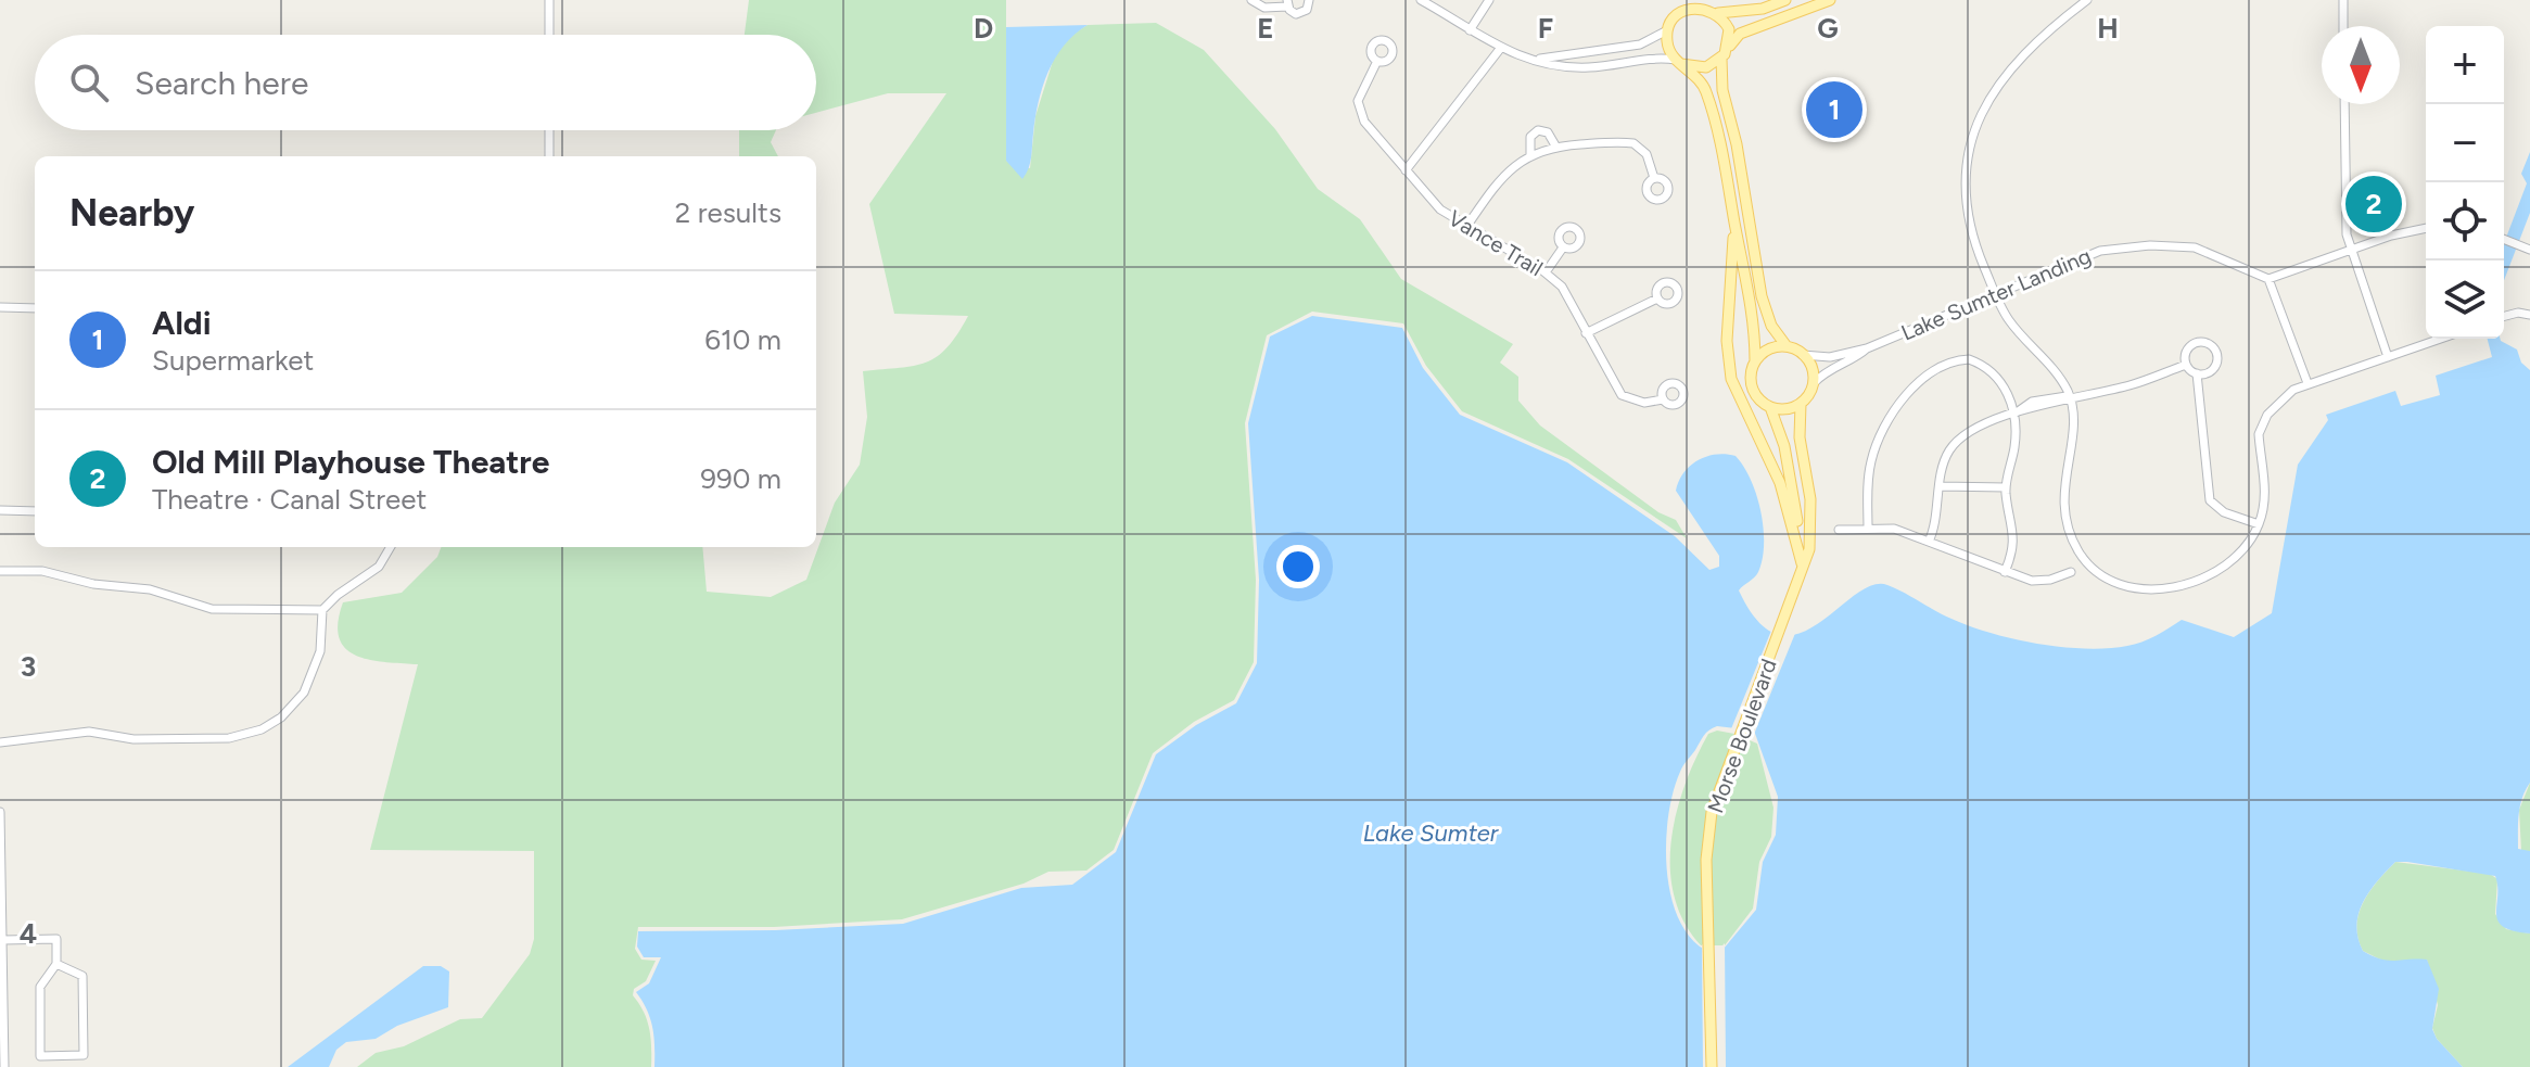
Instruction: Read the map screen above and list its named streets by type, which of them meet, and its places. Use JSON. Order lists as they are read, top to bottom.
{
  "streets": {
    "main road": ["Morse Boulevard"],
    "street": ["Vance Trail", "Lake Sumter Landing"]
  },
  "crossings": [
    ["Lake Sumter Landing", "Morse Boulevard"]
  ],
  "water": ["Lake Sumter"],
  "north": "bottom",
  "page": {
    "map_buttons": ["+", "−"],
    "search": "Search here",
    "pins": ["1", "2"],
    "heading": ["Nearby", "2 results"],
    "list": [
      {
        "mark": "1",
        "name": "Aldi",
        "note": "Supermarket",
        "value": "610 m"
      },
      {
        "mark": "2",
        "name": "Old Mill Playhouse Theatre",
        "note": "Theatre · Canal Street",
        "value": "990 m"
      }
    ]
  },
  "grid": {
    "columns": [
      "D",
      "E",
      "F",
      "G",
      "H"
    ],
    "rows": ["3", "4"]
  }
}
